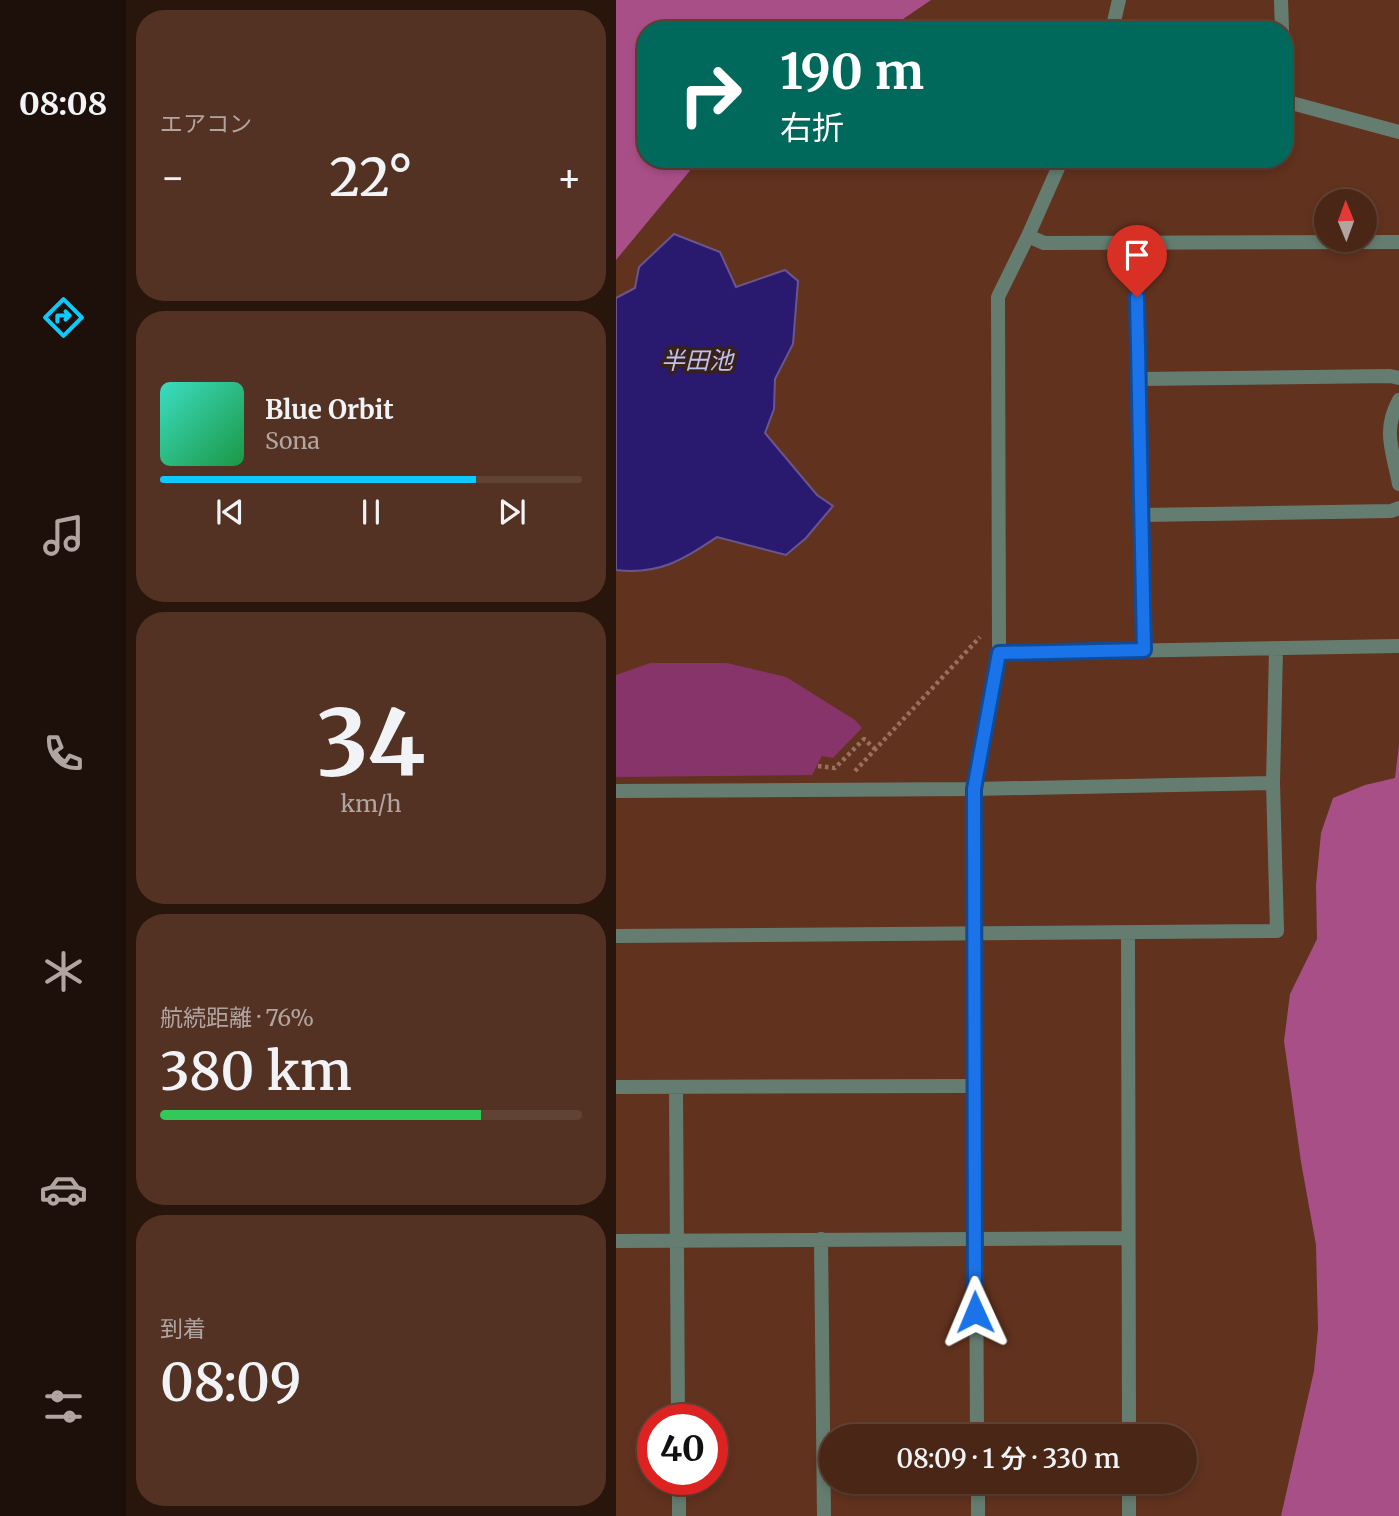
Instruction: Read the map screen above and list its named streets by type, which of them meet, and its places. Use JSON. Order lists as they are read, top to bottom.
{
  "water": ["半田池"],
  "north": "top",
  "page": {
    "tabs": "08:08",
    "tile": [
      "エアコン",
      ["34", "km/h"],
      ["航続距離 · 76%", "380 km"],
      ["到着", "08:09"]
    ],
    "turn": ["190 m", "右折"],
    "heat": ["−", "22°", "+"],
    "song": ["Blue Orbit", "Sona"],
    "limit": "40",
    "trip": "08:09 · 1 分 · 330 m"
  }
}
